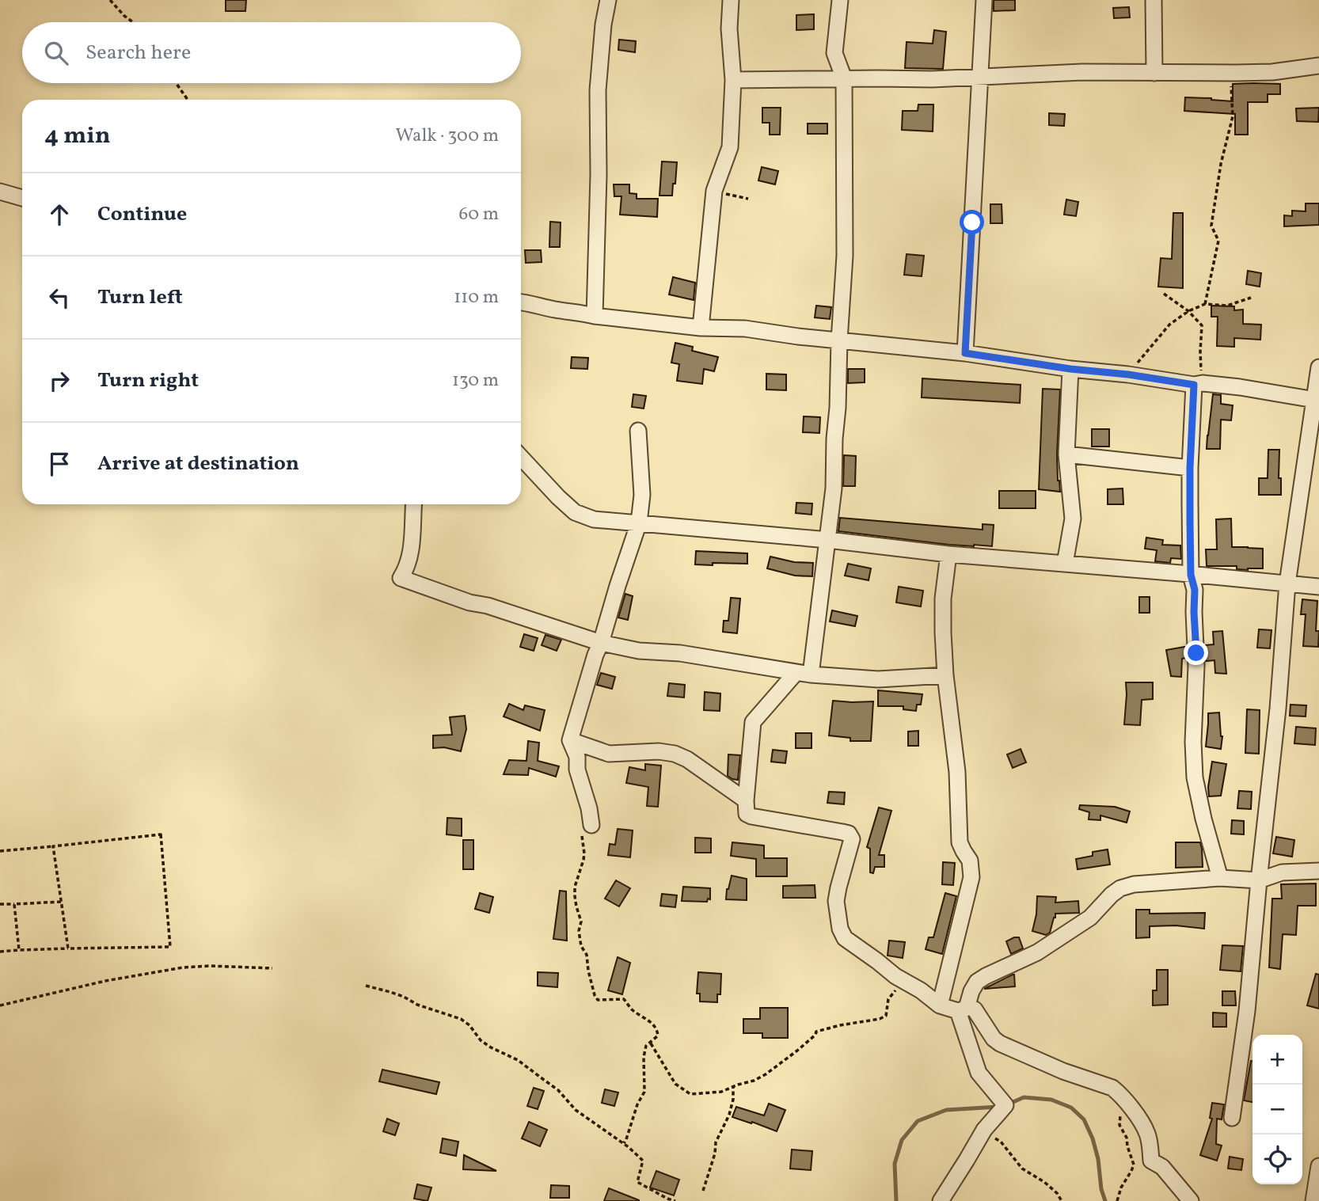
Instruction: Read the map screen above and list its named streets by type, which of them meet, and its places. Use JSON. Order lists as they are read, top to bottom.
{
  "page": {
    "search": "Search here",
    "heading": ["4 min", "Walk · 300 m"],
    "list": [
      ["Continue", "60 m"],
      ["Turn left", "110 m"],
      ["Turn right", "130 m"],
      "Arrive at destination"
    ],
    "map_buttons": ["+", "−"]
  }
}
